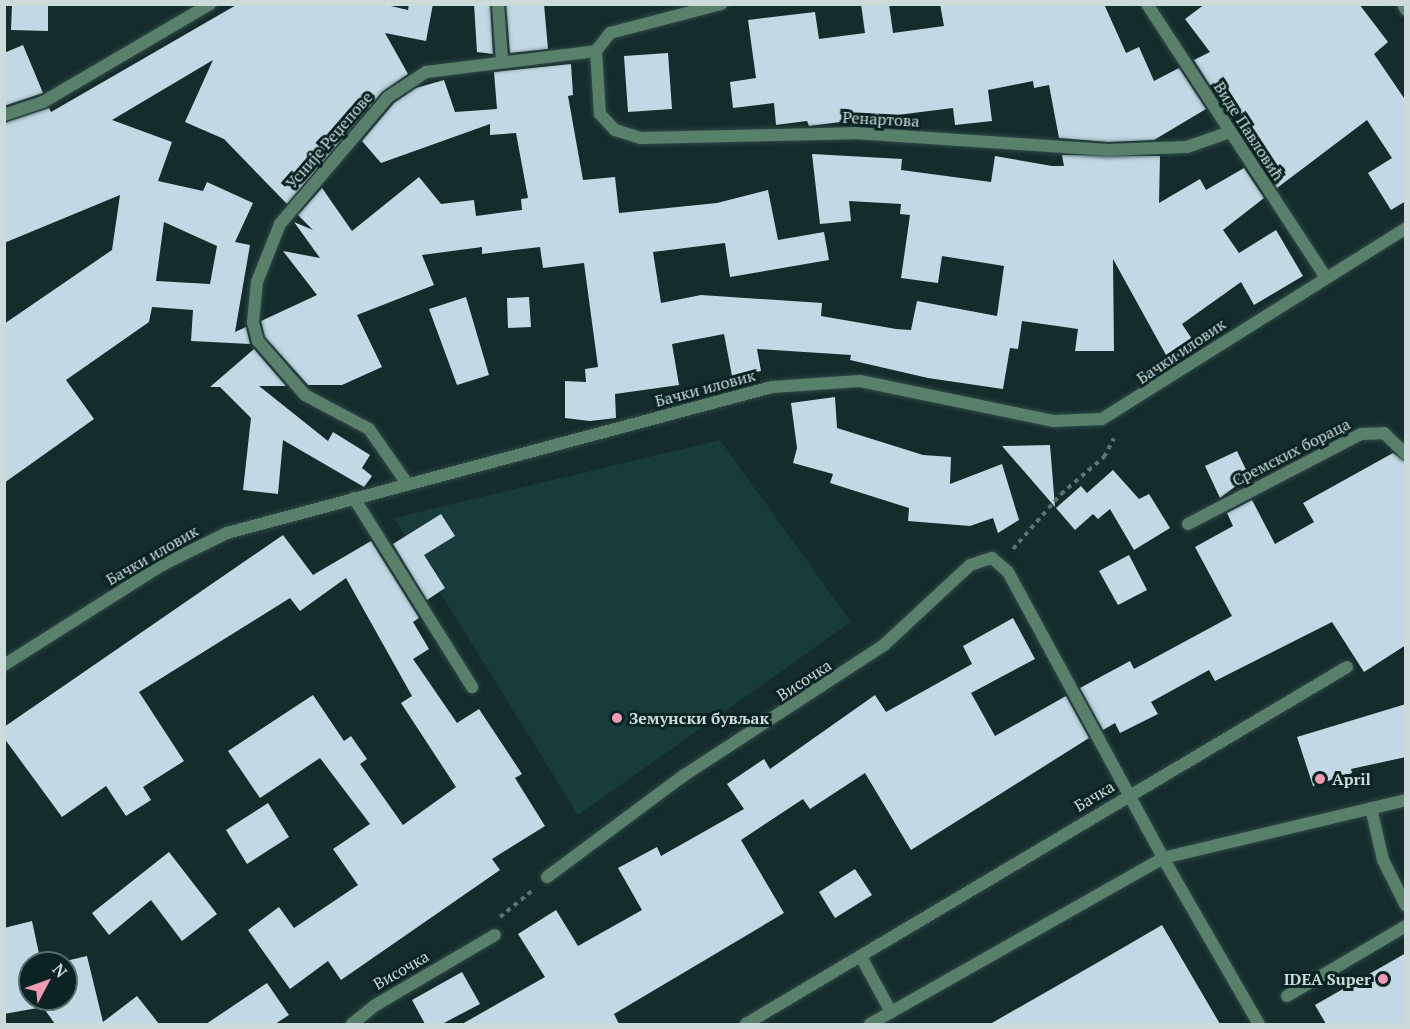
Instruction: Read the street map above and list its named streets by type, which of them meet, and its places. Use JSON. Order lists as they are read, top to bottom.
{
  "streets": {
    "street": [
      "Ренартова",
      "Виде Павловић",
      "Усније Реџепове",
      "Бачки иловик",
      "Сремских бораца",
      "Височка",
      "Бачка"
    ]
  },
  "crossings": [
    ["Ренартова", "Виде Павловић"],
    ["Ренартова", "Усније Реџепове"],
    ["Виде Павловић", "Бачки иловик"],
    ["Усније Реџепове", "Бачки иловик"]
  ],
  "places": ["Земунски бувљак", "April", "IDEA Super"],
  "north": "top right"
}
